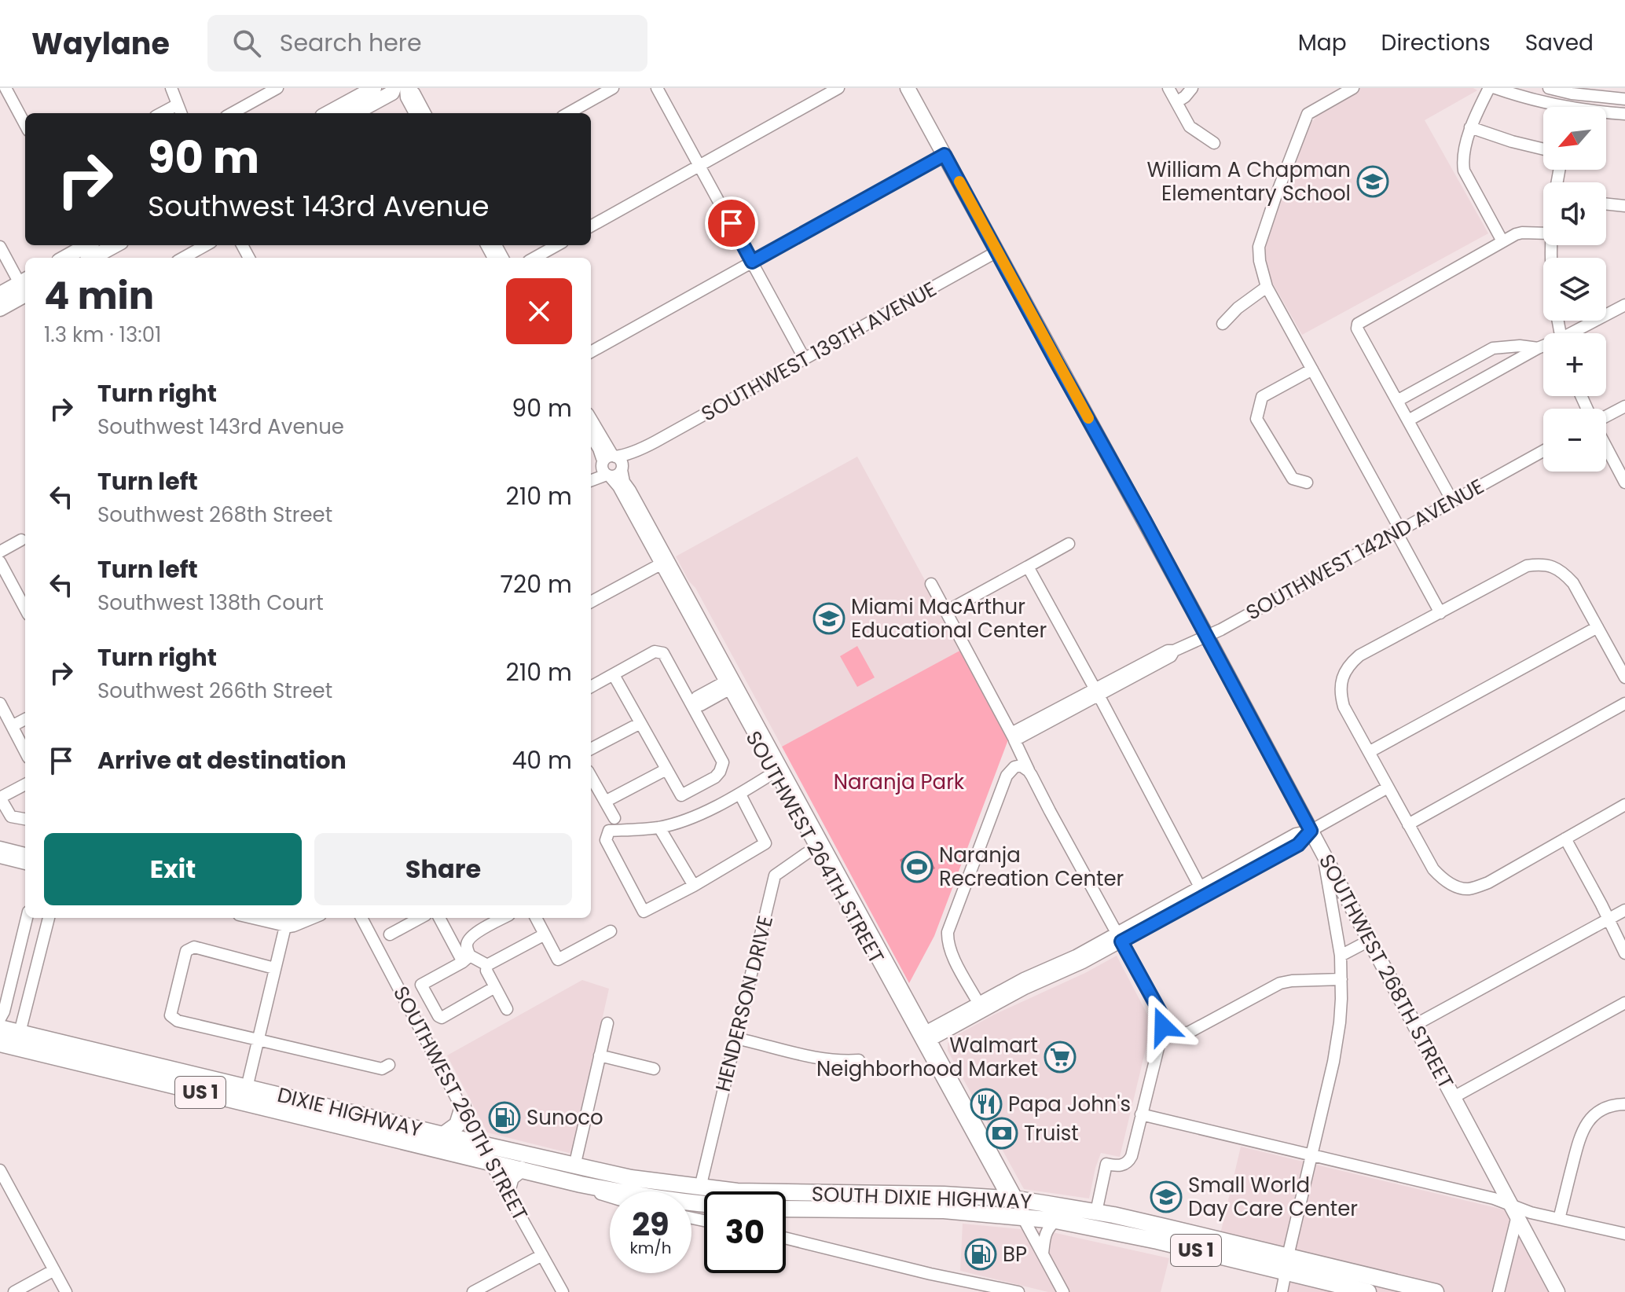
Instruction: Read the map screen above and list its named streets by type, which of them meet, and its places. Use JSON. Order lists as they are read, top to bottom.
{
  "streets": {
    "highway": ["US 1", "DIXIE HIGHWAY", "SOUTH DIXIE HIGHWAY"],
    "main road": ["SOUTHWEST 268TH STREET"],
    "street": [
      "SOUTHWEST 139TH AVENUE",
      "SOUTHWEST 142ND AVENUE",
      "SOUTHWEST 264TH STREET",
      "HENDERSON DRIVE",
      "SOUTHWEST 260TH STREET"
    ]
  },
  "crossings": [
    ["SOUTHWEST 139TH AVENUE", "SOUTHWEST 264TH STREET"],
    ["SOUTHWEST 139TH AVENUE", "SOUTHWEST 268TH STREET"],
    ["SOUTHWEST 142ND AVENUE", "SOUTHWEST 268TH STREET"],
    ["SOUTHWEST 264TH STREET", "HENDERSON DRIVE"],
    ["SOUTHWEST 264TH STREET", "SOUTH DIXIE HIGHWAY"],
    ["HENDERSON DRIVE", "DIXIE HIGHWAY"],
    ["HENDERSON DRIVE", "SOUTH DIXIE HIGHWAY"],
    ["SOUTHWEST 260TH STREET", "DIXIE HIGHWAY"],
    ["DIXIE HIGHWAY", "SOUTH DIXIE HIGHWAY"]
  ],
  "parks": ["Naranja Park"],
  "places": {
    "school or university": ["William A Chapman Elementary School", "Miami MacArthur Educational Center", "Small World Day Care Center"],
    "sports": ["Naranja Recreation Center"],
    "supermarket": ["Walmart Neighborhood Market"],
    "restaurant": ["Papa John's"],
    "fuel station": ["Sunoco", "BP"],
    "bank": ["Truist"]
  },
  "north": "bottom left",
  "page": {
    "header": "Waylane",
    "search": "Search here",
    "nav": ["Map", "Directions", "Saved"],
    "map_buttons": ["+", "−"],
    "turn": ["90 m", "Southwest 143rd Avenue"],
    "heading": ["4 min", "1.3 km · 13:01"],
    "list": [
      {
        "name": "Turn right",
        "note": "Southwest 143rd Avenue",
        "value": "90 m"
      },
      {
        "name": "Turn left",
        "note": "Southwest 268th Street",
        "value": "210 m"
      },
      {
        "name": "Turn left",
        "note": "Southwest 138th Court",
        "value": "720 m"
      },
      {
        "name": "Turn right",
        "note": "Southwest 266th Street",
        "value": "210 m"
      },
      {
        "name": "Arrive at destination",
        "value": "40 m"
      }
    ],
    "buttons": ["Exit", "Share"],
    "speed": "29 km/h",
    "limit": "30"
  }
}
